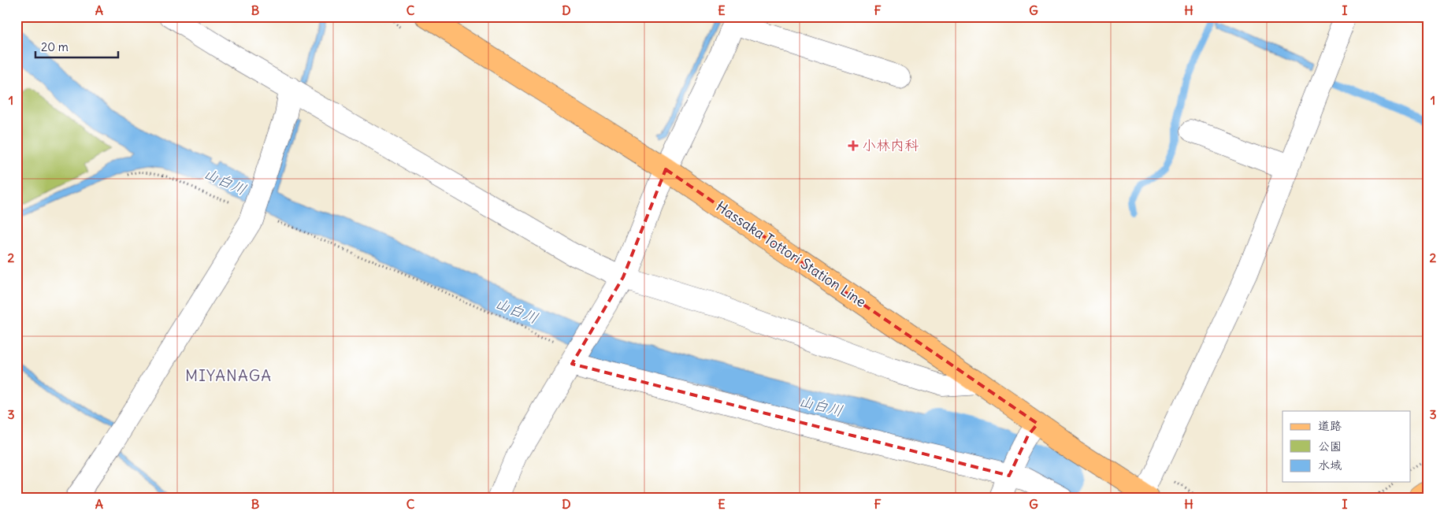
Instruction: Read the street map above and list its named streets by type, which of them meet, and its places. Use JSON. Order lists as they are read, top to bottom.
{
  "streets": {
    "main road": ["Hassaka Tottori Station Line"]
  },
  "districts": ["MIYANAGA"],
  "water": ["山白川"],
  "places": {
    "health": ["小林内科"]
  },
  "legend": ["道路", "公園", "水域"],
  "scale_bar": "20 m",
  "grid": {
    "columns": [
      "A",
      "B",
      "C",
      "D",
      "E",
      "F",
      "G",
      "H",
      "I"
    ],
    "rows": ["1", "2", "3"]
  }
}
